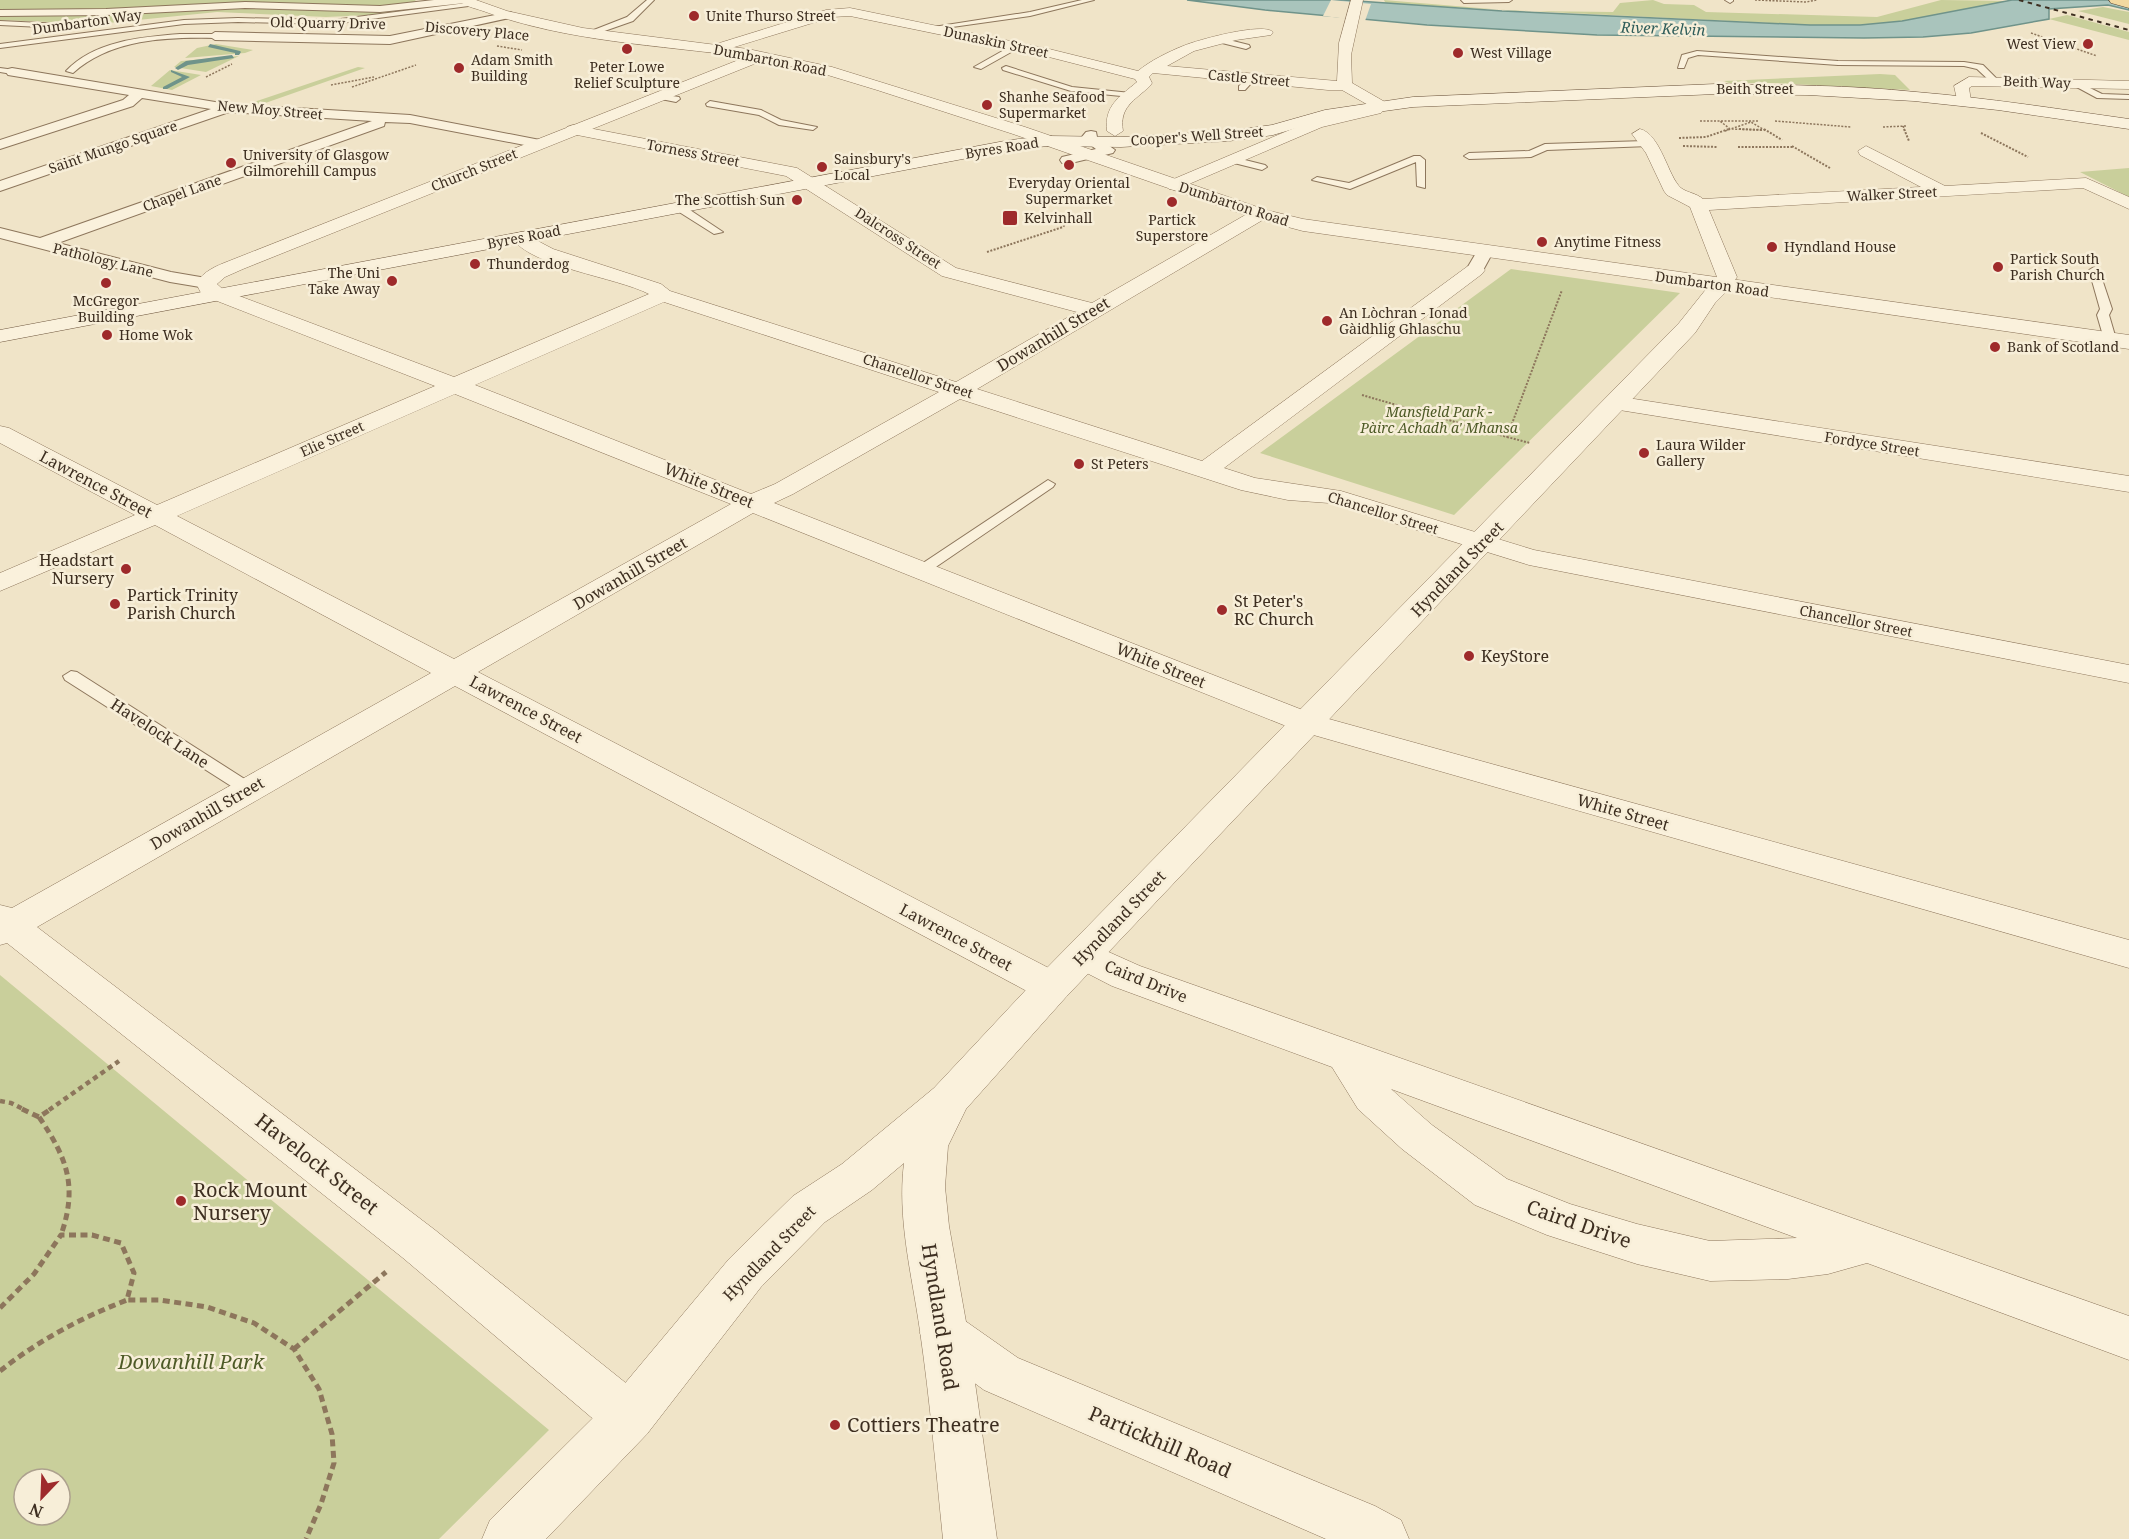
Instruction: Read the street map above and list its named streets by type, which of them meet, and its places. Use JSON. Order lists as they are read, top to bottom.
{
  "streets": {
    "street": [
      "Old Quarry Drive",
      "Discovery Place",
      "Dunaskin Street",
      "Dumbarton Road",
      "Castle Street",
      "Beith Way",
      "Beith Street",
      "New Moy Street",
      "Cooper's Well Street",
      "Saint Mungo Square",
      "Byres Road",
      "Torness Street",
      "Church Street",
      "Chapel Lane",
      "Walker Street",
      "Dalcross Street",
      "Pathology Lane",
      "Dowanhill Street",
      "Chancellor Street",
      "Elie Street",
      "Fordyce Street",
      "Lawrence Street",
      "White Street",
      "Hyndland Street",
      "Caird Drive",
      "Havelock Street",
      "Hyndland Road",
      "Partickhill Road"
    ],
    "lane": ["Dumbarton Way", "Havelock Lane"]
  },
  "crossings": [
    ["Dumbarton Way", "Dumbarton Road"],
    ["Old Quarry Drive", "Discovery Place"],
    ["Old Quarry Drive", "Dumbarton Road"],
    ["Dunaskin Street", "Dumbarton Road"],
    ["Dunaskin Street", "Castle Street"],
    ["Dumbarton Road", "Cooper's Well Street"],
    ["Dumbarton Road", "Byres Road"],
    ["Dumbarton Road", "Church Street"],
    ["Dumbarton Road", "Dowanhill Street"],
    ["Dumbarton Road", "Hyndland Street"],
    ["Beith Way", "Beith Street"],
    ["Beith Street", "Cooper's Well Street"],
    ["New Moy Street", "Saint Mungo Square"],
    ["New Moy Street", "Church Street"],
    ["New Moy Street", "Chapel Lane"],
    ["Byres Road", "Torness Street"],
    ["Byres Road", "Church Street"],
    ["Byres Road", "Dalcross Street"],
    ["Byres Road", "Pathology Lane"],
    ["Byres Road", "Chancellor Street"],
    ["Byres Road", "White Street"],
    ["Torness Street", "Church Street"],
    ["Torness Street", "Dalcross Street"],
    ["Church Street", "Pathology Lane"],
    ["Church Street", "White Street"],
    ["Chapel Lane", "Pathology Lane"],
    ["Dalcross Street", "Dowanhill Street"],
    ["Pathology Lane", "White Street"],
    ["Dowanhill Street", "Chancellor Street"],
    ["Dowanhill Street", "Lawrence Street"],
    ["Dowanhill Street", "White Street"],
    ["Dowanhill Street", "Havelock Lane"],
    ["Dowanhill Street", "Havelock Street"],
    ["Chancellor Street", "Elie Street"],
    ["Chancellor Street", "Hyndland Street"],
    ["Elie Street", "Lawrence Street"],
    ["Elie Street", "White Street"],
    ["Fordyce Street", "Hyndland Street"],
    ["Lawrence Street", "Hyndland Street"],
    ["White Street", "Hyndland Street"],
    ["Hyndland Street", "Caird Drive"],
    ["Hyndland Street", "Havelock Street"],
    ["Hyndland Street", "Hyndland Road"],
    ["Hyndland Road", "Partickhill Road"]
  ],
  "water": ["River Kelvin"],
  "parks": ["Mansfield Park - Pàirc Achadh a' Mhansa", "Dowanhill Park"],
  "places": {
    "other": [
      "Unite Thurso Street",
      "West View",
      "Peter Lowe Relief Sculpture",
      "West Village",
      "Adam Smith Building",
      "Shanhe Seafood Supermarket",
      "University of Glasgow Gilmorehill Campus",
      "Everyday Oriental Supermarket",
      "Sainsbury's Local",
      "The Scottish Sun",
      "Partick Superstore",
      "Anytime Fitness",
      "Hyndland House",
      "Thunderdog",
      "Partick South Parish Church",
      "The Uni Take Away",
      "McGregor Building",
      "An Lòchran - Ionad Gàidhlig Ghlaschu",
      "Home Wok",
      "Bank of Scotland",
      "Laura Wilder Gallery",
      "St Peters",
      "Headstart Nursery",
      "Partick Trinity Parish Church",
      "St Peter's RC Church",
      "KeyStore",
      "Rock Mount Nursery",
      "Cottiers Theatre"
    ],
    "transit": ["Kelvinhall"]
  },
  "north": "bottom left"
}
